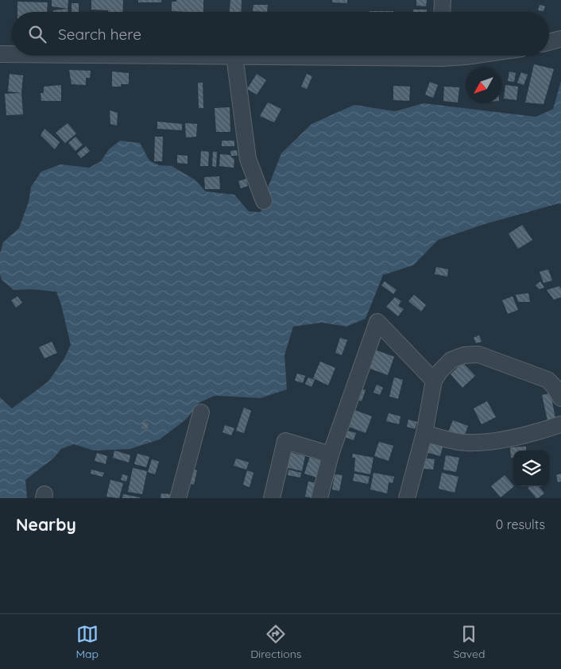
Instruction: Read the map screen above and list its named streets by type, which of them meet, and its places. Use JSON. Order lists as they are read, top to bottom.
{
  "north": "bottom left",
  "page": {
    "search": "Search here",
    "heading": ["Nearby", "0 results"],
    "nav": ["Map", "Directions", "Saved"]
  }
}
